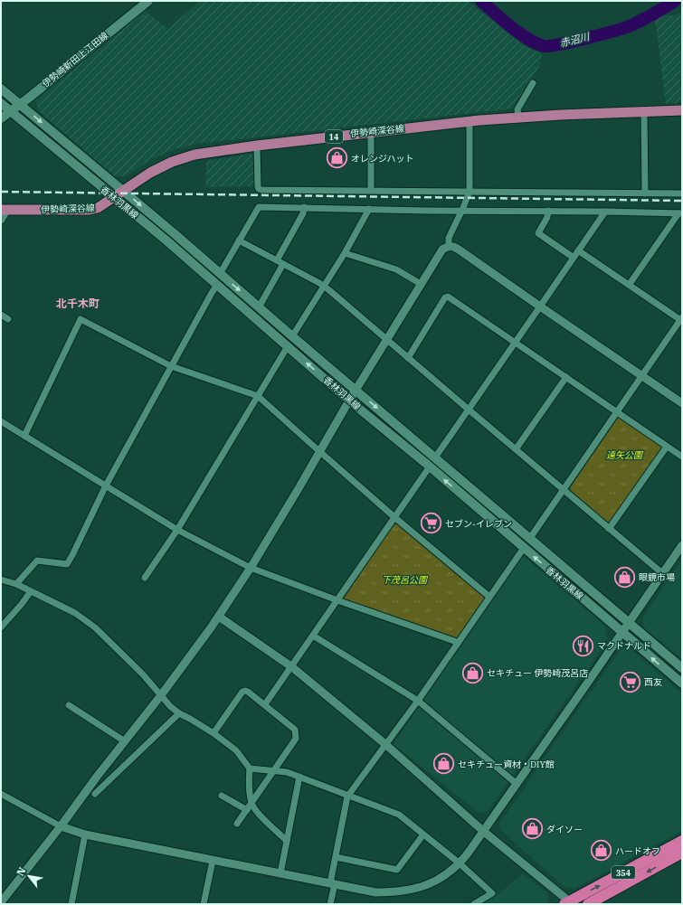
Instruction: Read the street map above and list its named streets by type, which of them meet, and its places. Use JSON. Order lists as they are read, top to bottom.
{
  "streets": {
    "highway": ["354"],
    "main road": [
      "伊勢崎新田上江田線",
      "伊勢崎深谷線",
      "14",
      "香林羽黒線"
    ]
  },
  "crossings": [
    ["伊勢崎新田上江田線", "香林羽黒線"],
    ["伊勢崎深谷線", "香林羽黒線"]
  ],
  "districts": ["北千木町"],
  "water": ["赤沼川"],
  "parks": ["遠矢公園", "下茂呂公園"],
  "places": {
    "shop": [
      "オレンジハット",
      "眼鏡市場",
      "セキチュー 伊勢崎茂呂店",
      "セキチュー資材・DIY館",
      "ダイソー",
      "ハードオフ"
    ],
    "supermarket": ["セブン-イレブン", "西友"],
    "restaurant": ["マクドナルド"]
  },
  "north": "top left"
}
